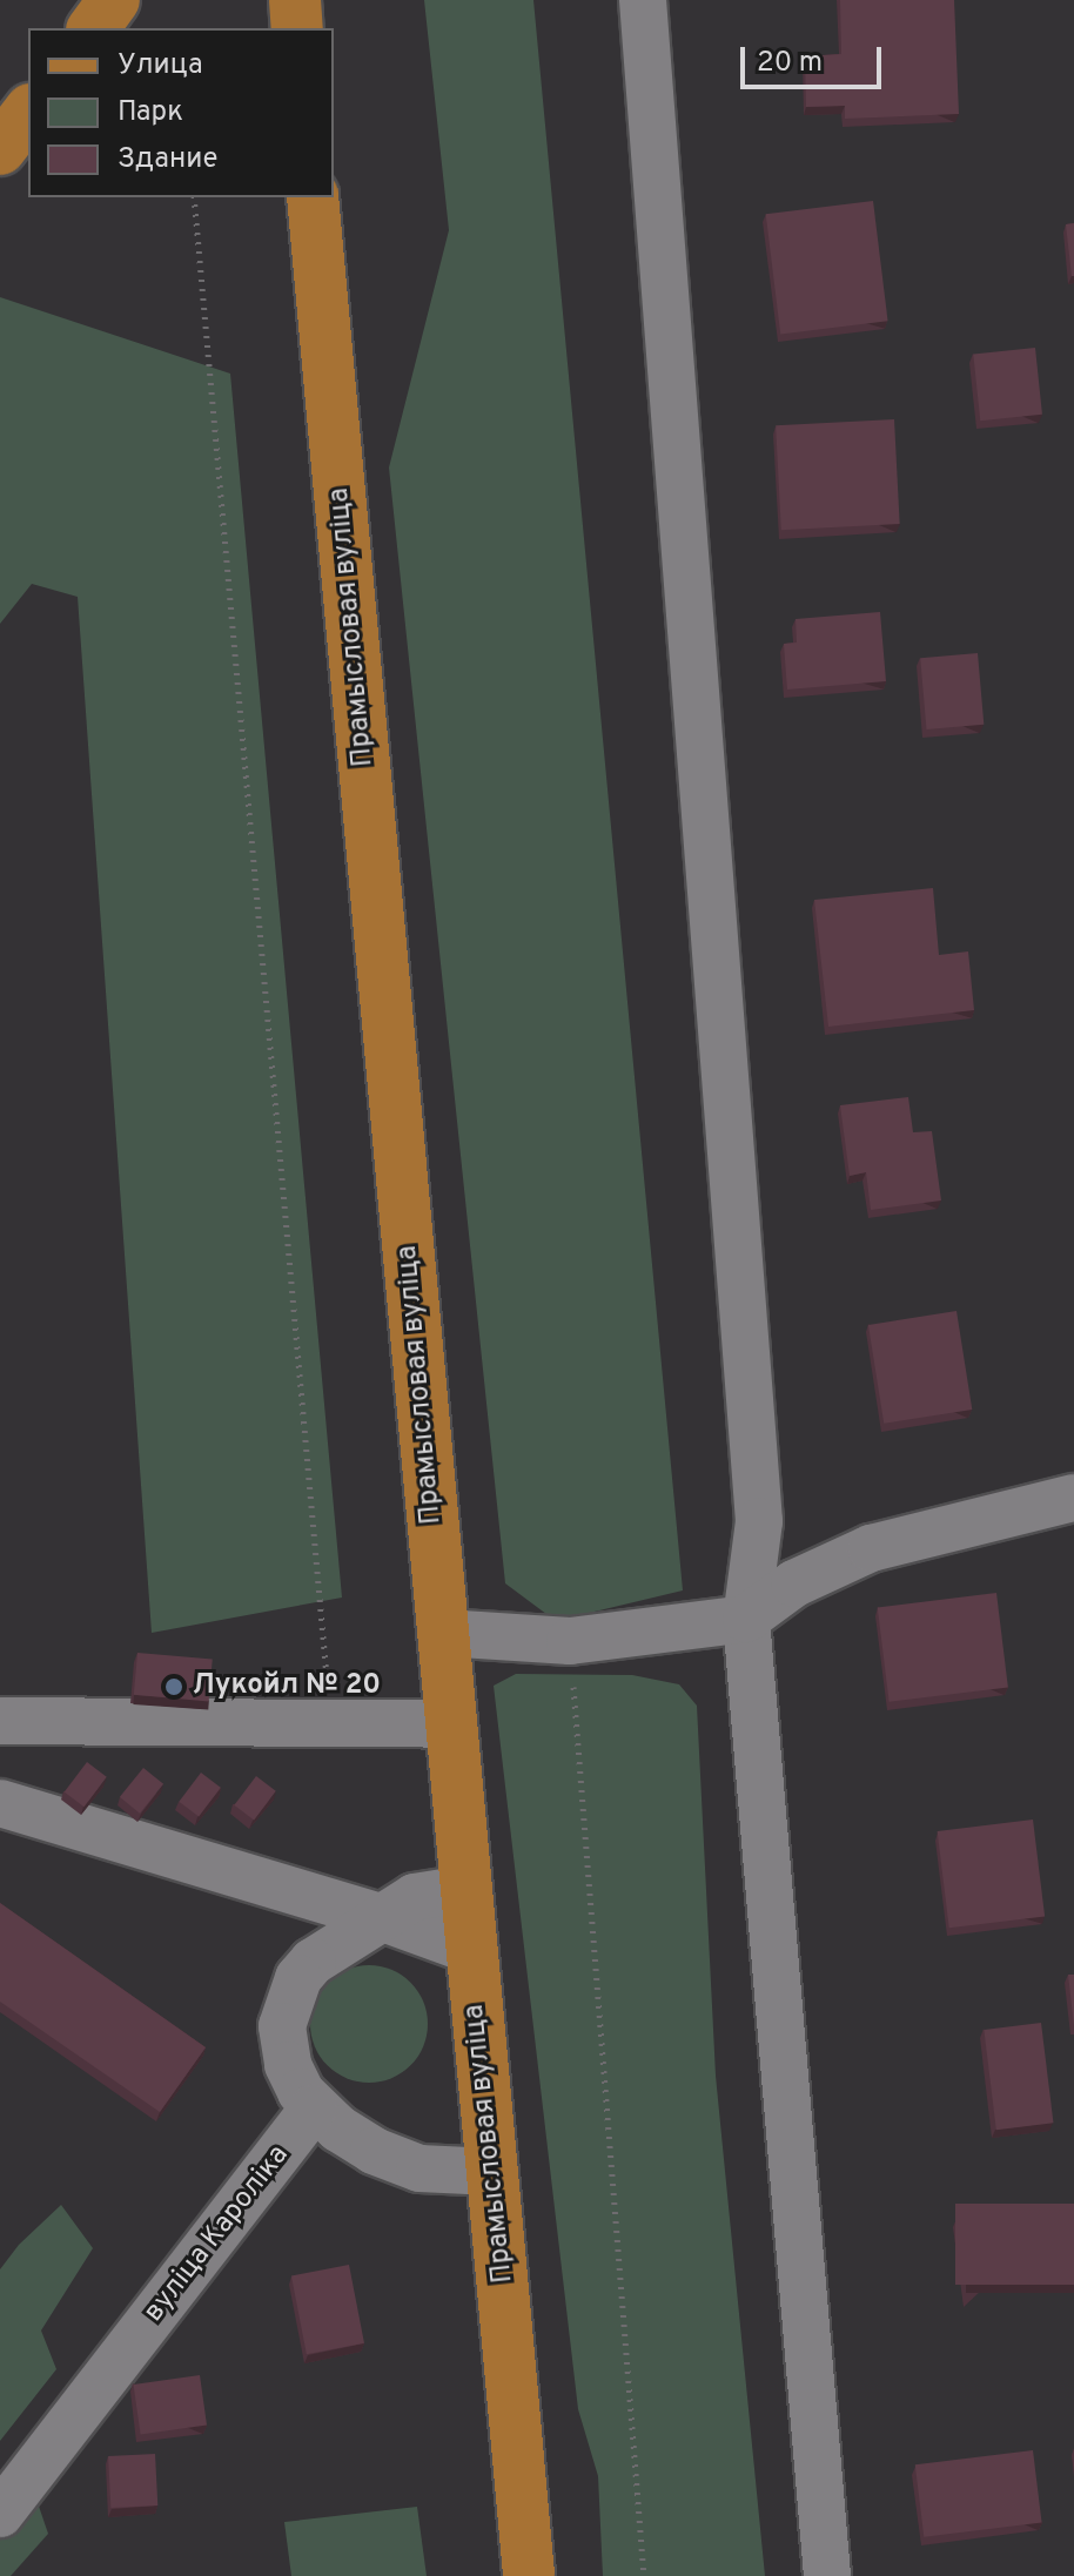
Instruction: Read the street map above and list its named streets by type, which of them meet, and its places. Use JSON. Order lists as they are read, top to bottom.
{
  "streets": {
    "main road": ["Прамысловая вуліца"],
    "street": ["вуліца Кароліка"]
  },
  "places": ["Лукойл № 20"],
  "legend": ["Улица", "Парк", "Здание"],
  "scale_bar": "20 m"
}
